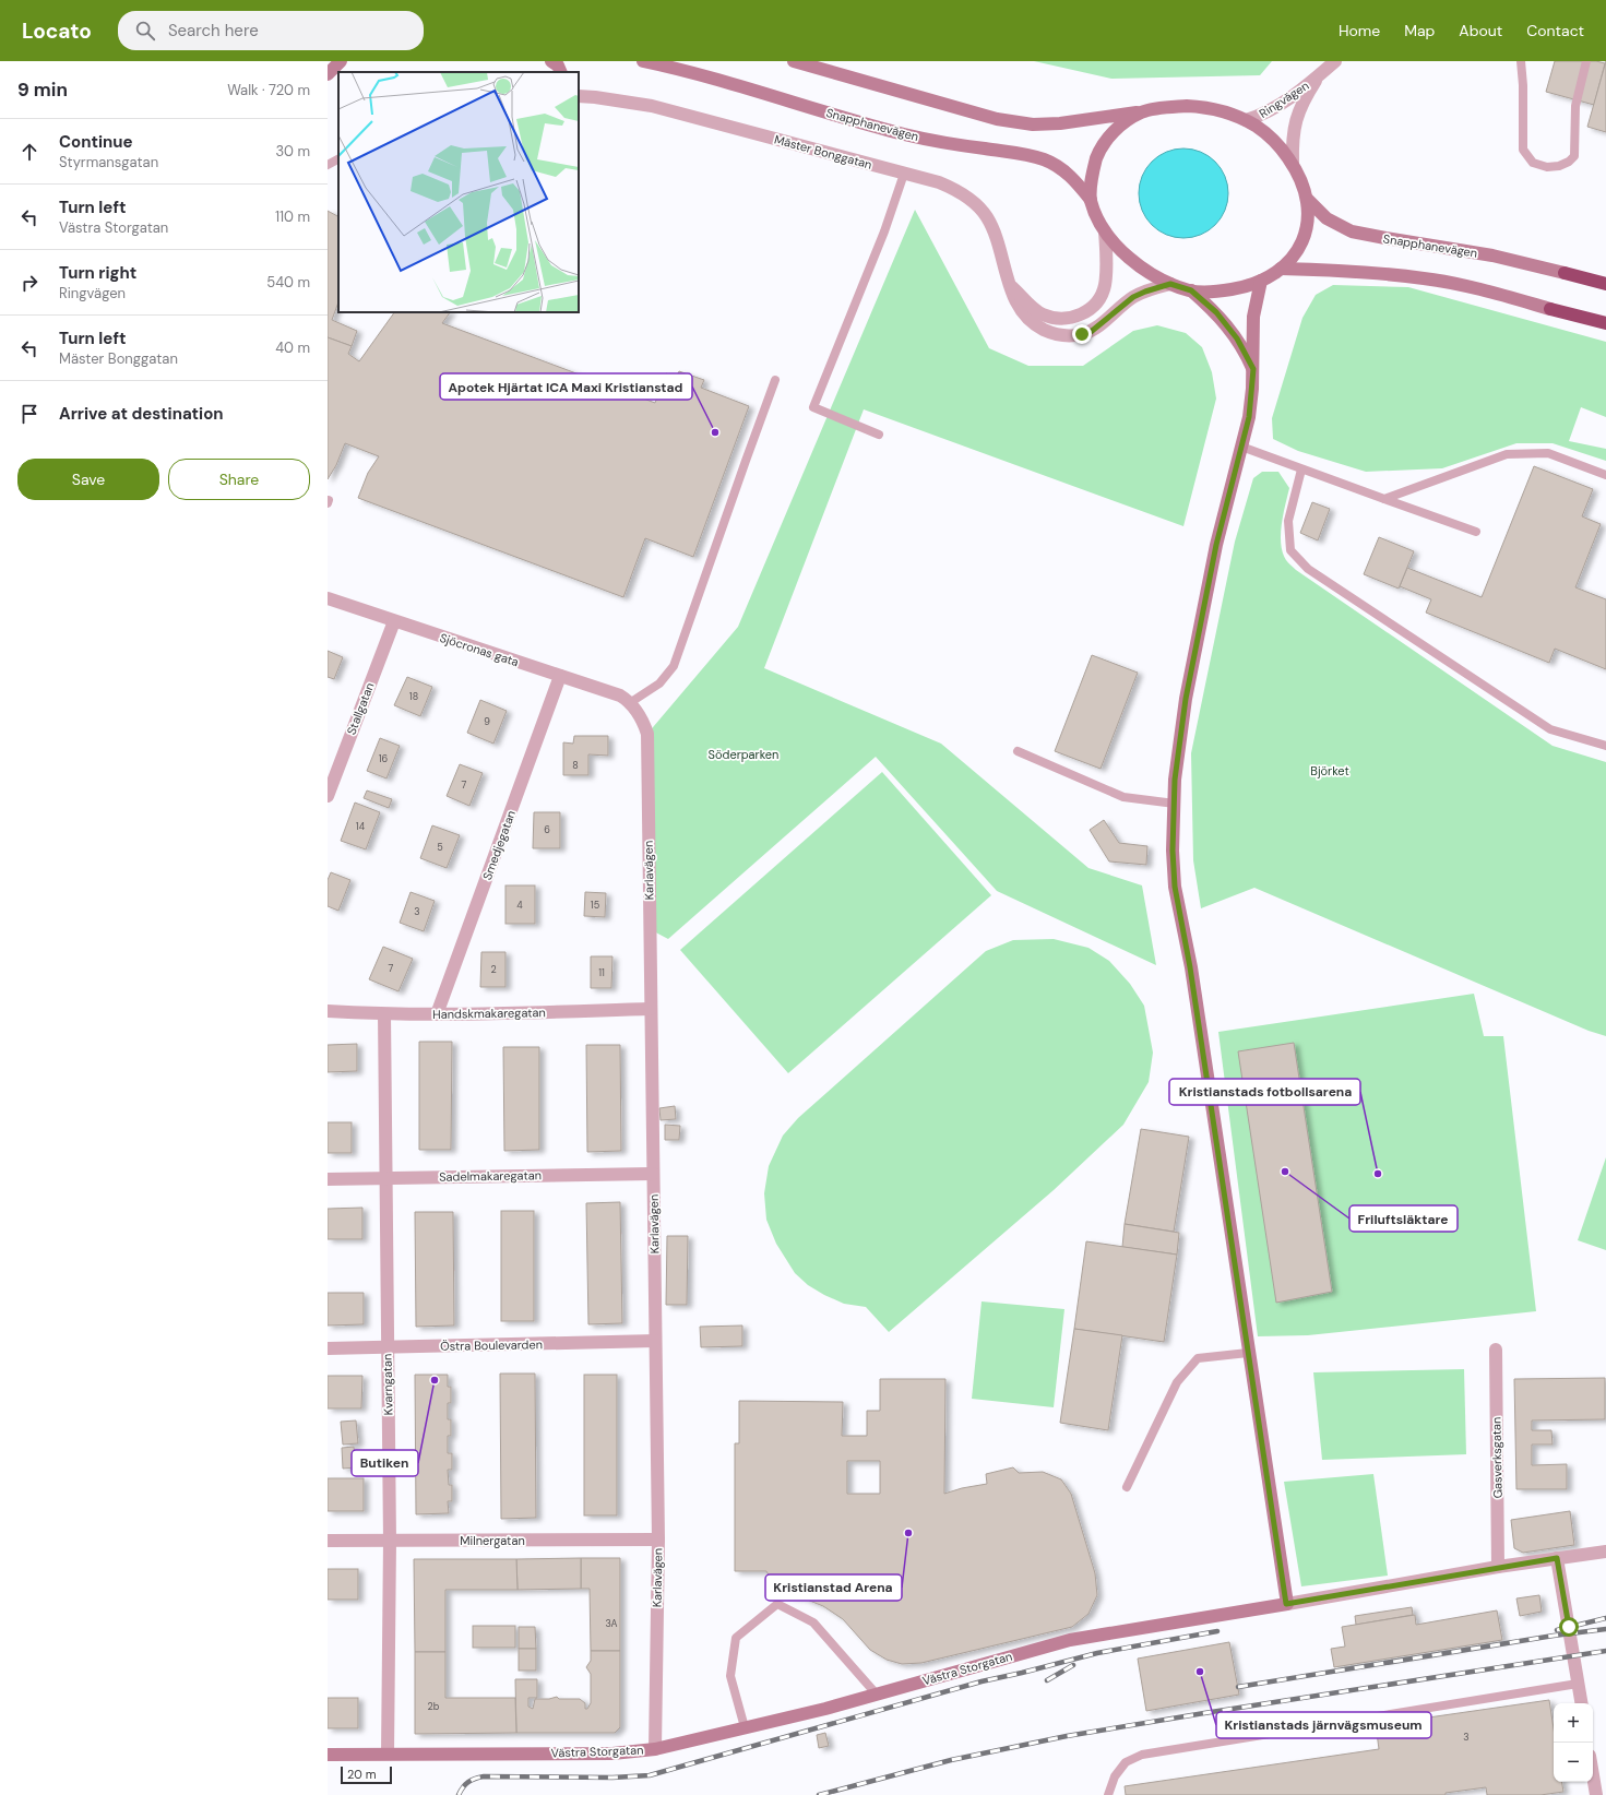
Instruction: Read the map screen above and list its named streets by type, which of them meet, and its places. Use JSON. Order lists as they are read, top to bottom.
{
  "streets": {
    "street": [
      "Ringvägen",
      "Snapphanevägen",
      "Mäster Bonggatan",
      "Sjöcronas gata",
      "Stallgatan",
      "Smedjegatan",
      "Karlavägen",
      "Handskmakaregatan",
      "Sadelmakaregatan",
      "Östra Boulevarden",
      "Kvarngatan",
      "Gasverksgatan",
      "Milnergatan",
      "Västra Storgatan"
    ]
  },
  "crossings": [
    ["Sjöcronas gata", "Stallgatan"],
    ["Sjöcronas gata", "Smedjegatan"],
    ["Sjöcronas gata", "Karlavägen"],
    ["Smedjegatan", "Handskmakaregatan"],
    ["Karlavägen", "Handskmakaregatan"],
    ["Karlavägen", "Sadelmakaregatan"],
    ["Karlavägen", "Östra Boulevarden"],
    ["Karlavägen", "Milnergatan"],
    ["Karlavägen", "Västra Storgatan"],
    ["Handskmakaregatan", "Kvarngatan"],
    ["Sadelmakaregatan", "Kvarngatan"],
    ["Östra Boulevarden", "Kvarngatan"],
    ["Kvarngatan", "Milnergatan"],
    ["Kvarngatan", "Västra Storgatan"],
    ["Gasverksgatan", "Västra Storgatan"]
  ],
  "parks": ["Söderparken", "Björket"],
  "places": [
    "Apotek Hjärtat ICA Maxi Kristianstad",
    "Friluftsläktare",
    "Kristianstads fotbollsarena",
    "Butiken",
    "Kristianstad Arena",
    "Kristianstads järnvägsmuseum"
  ],
  "house_numbers": [
    "18",
    "9",
    "16",
    "8",
    "7",
    "14",
    "6",
    "5",
    "4",
    "15",
    "3",
    "7",
    "2",
    "11",
    "3A",
    "2b",
    "3"
  ],
  "scale_bar": "20 m",
  "page": {
    "header": "Locato",
    "search": "Search here",
    "nav": [
      "Home",
      "Map",
      "About",
      "Contact"
    ],
    "heading": ["9 min", "Walk · 720 m"],
    "list": [
      ["Continue", "Styrmansgatan", "30 m"],
      ["Turn left", "Västra Storgatan", "110 m"],
      ["Turn right", "Ringvägen", "540 m"],
      ["Turn left", "Mäster Bonggatan", "40 m"],
      "Arrive at destination"
    ],
    "buttons": ["Save", "Share"],
    "map_buttons": ["+", "−"],
    "scale": "20 m"
  }
}
